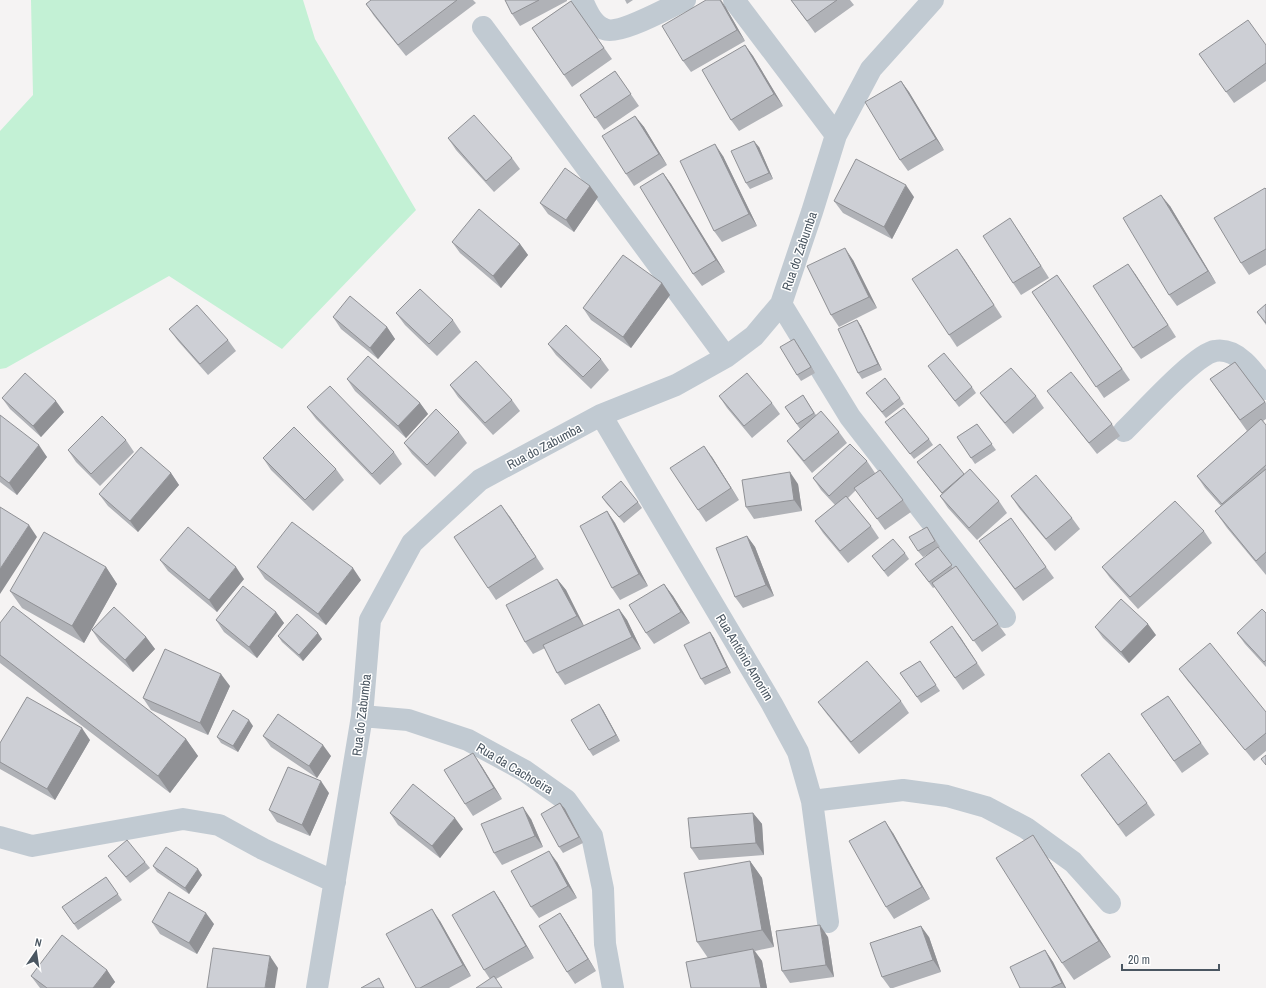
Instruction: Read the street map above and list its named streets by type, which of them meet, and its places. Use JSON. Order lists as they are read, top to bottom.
{
  "streets": {
    "street": ["Rua do Zabumba", "Rua Antônio Amorim", "Rua da Cachoeira"]
  },
  "crossings": [
    ["Rua do Zabumba", "Rua Antônio Amorim"],
    ["Rua do Zabumba", "Rua da Cachoeira"]
  ],
  "scale_bar": "20 m",
  "north": "top"
}
